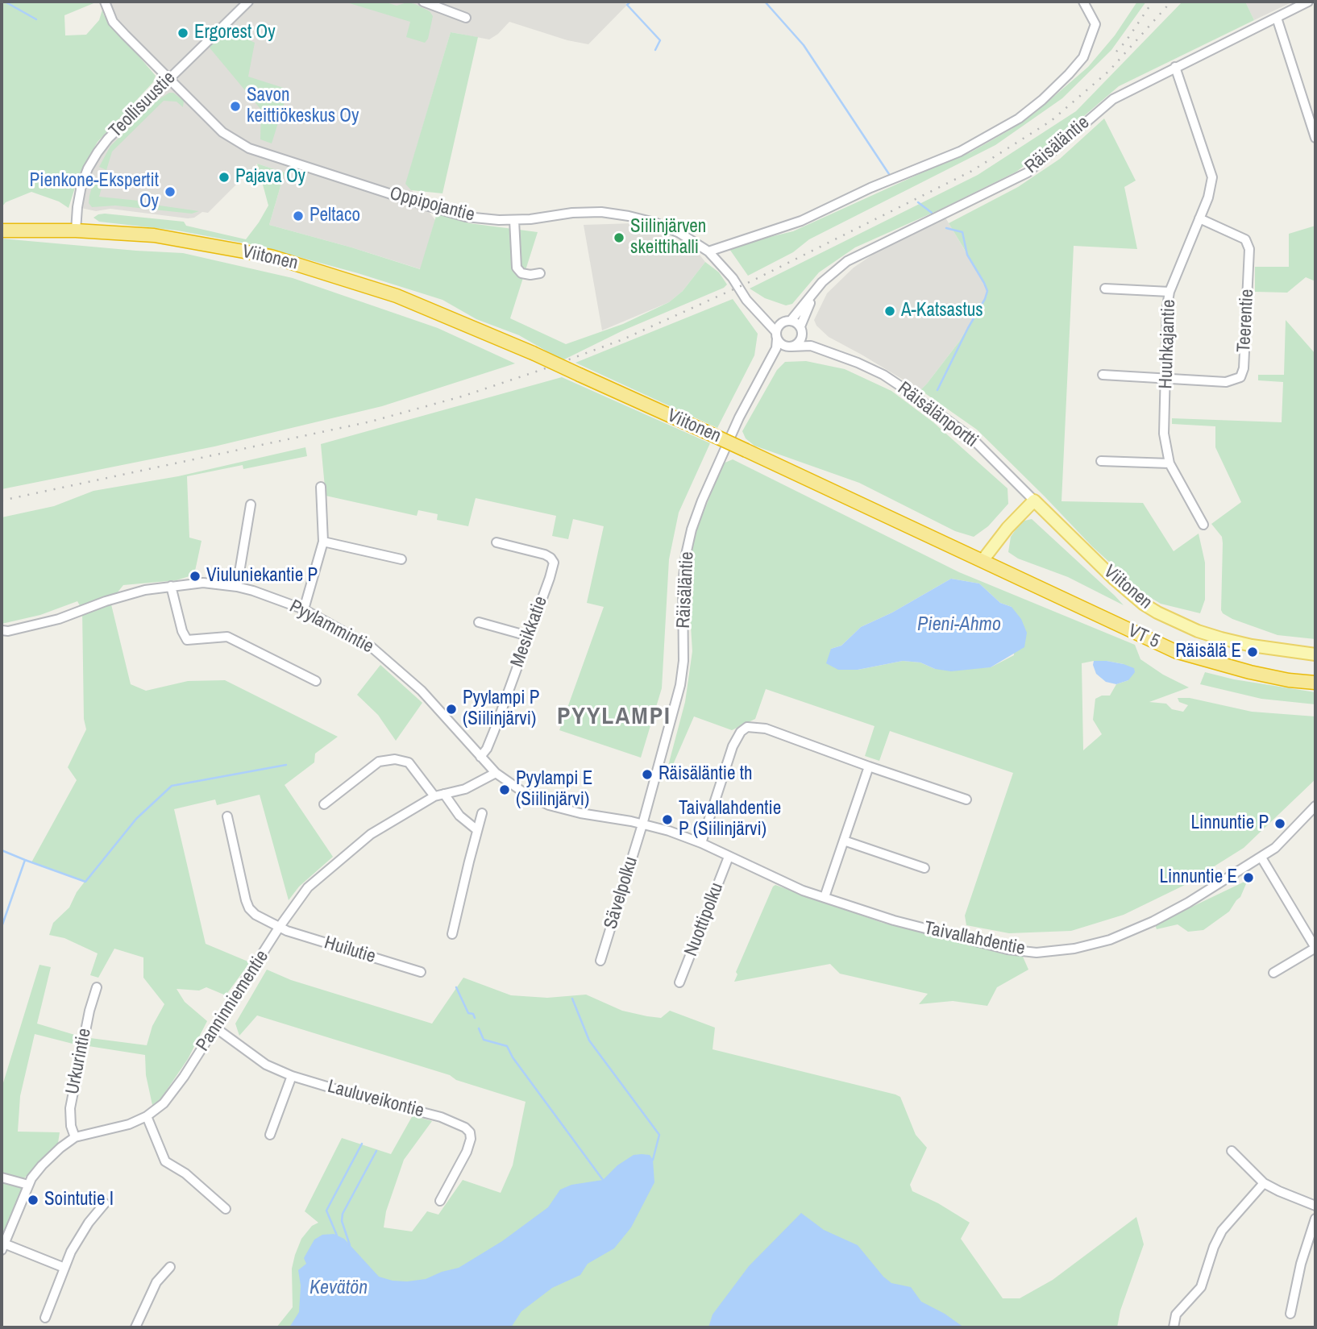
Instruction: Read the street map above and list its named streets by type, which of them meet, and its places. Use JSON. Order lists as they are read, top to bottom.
{
  "streets": {
    "highway": ["Viitonen", "VT 5"],
    "street": [
      "Teollisuustie",
      "Räisäläntie",
      "Oppipojantie",
      "Teerentie",
      "Huuhkajantie",
      "Räisälänportti",
      "Pyylammintie",
      "Mesikkatie",
      "Sävelpolku",
      "Nuottipolku",
      "Taivallahdentie",
      "Huilutie",
      "Panninniementie",
      "Urkurintie",
      "Lauluveikontie"
    ]
  },
  "crossings": [
    ["Teollisuustie", "Oppipojantie"],
    ["Teollisuustie", "Viitonen"],
    ["Räisäläntie", "Oppipojantie"],
    ["Räisäläntie", "Huuhkajantie"],
    ["Räisäläntie", "Pyylammintie"],
    ["Räisäläntie", "Sävelpolku"],
    ["Räisäläntie", "Taivallahdentie"],
    ["Viitonen", "Räisälänportti"],
    ["Viitonen", "VT 5"],
    ["Teerentie", "Huuhkajantie"],
    ["Pyylammintie", "Mesikkatie"],
    ["Pyylammintie", "Sävelpolku"],
    ["Pyylammintie", "Taivallahdentie"],
    ["Pyylammintie", "Panninniementie"],
    ["Sävelpolku", "Taivallahdentie"],
    ["Nuottipolku", "Taivallahdentie"],
    ["Huilutie", "Panninniementie"],
    ["Panninniementie", "Urkurintie"],
    ["Panninniementie", "Lauluveikontie"]
  ],
  "districts": ["PYYLAMPI"],
  "water": ["Pieni-Ahmo", "Kevätön"],
  "places": [
    "Ergorest Oy",
    "Savon keittiökeskus Oy",
    "Pajava Oy",
    "Pienkone-Ekspertit Oy",
    "Peltaco",
    "Siilinjärven skeittihalli",
    "A-Katsastus",
    "Viuluniekantie P",
    "Räisälä E",
    "Pyylampi P (Siilinjärvi)",
    "Räisäläntie th",
    "Pyylampi E (Siilinjärvi)",
    "Taivallahdentie P (Siilinjärvi)",
    "Linnuntie P",
    "Linnuntie E",
    "Sointutie I"
  ]
}
